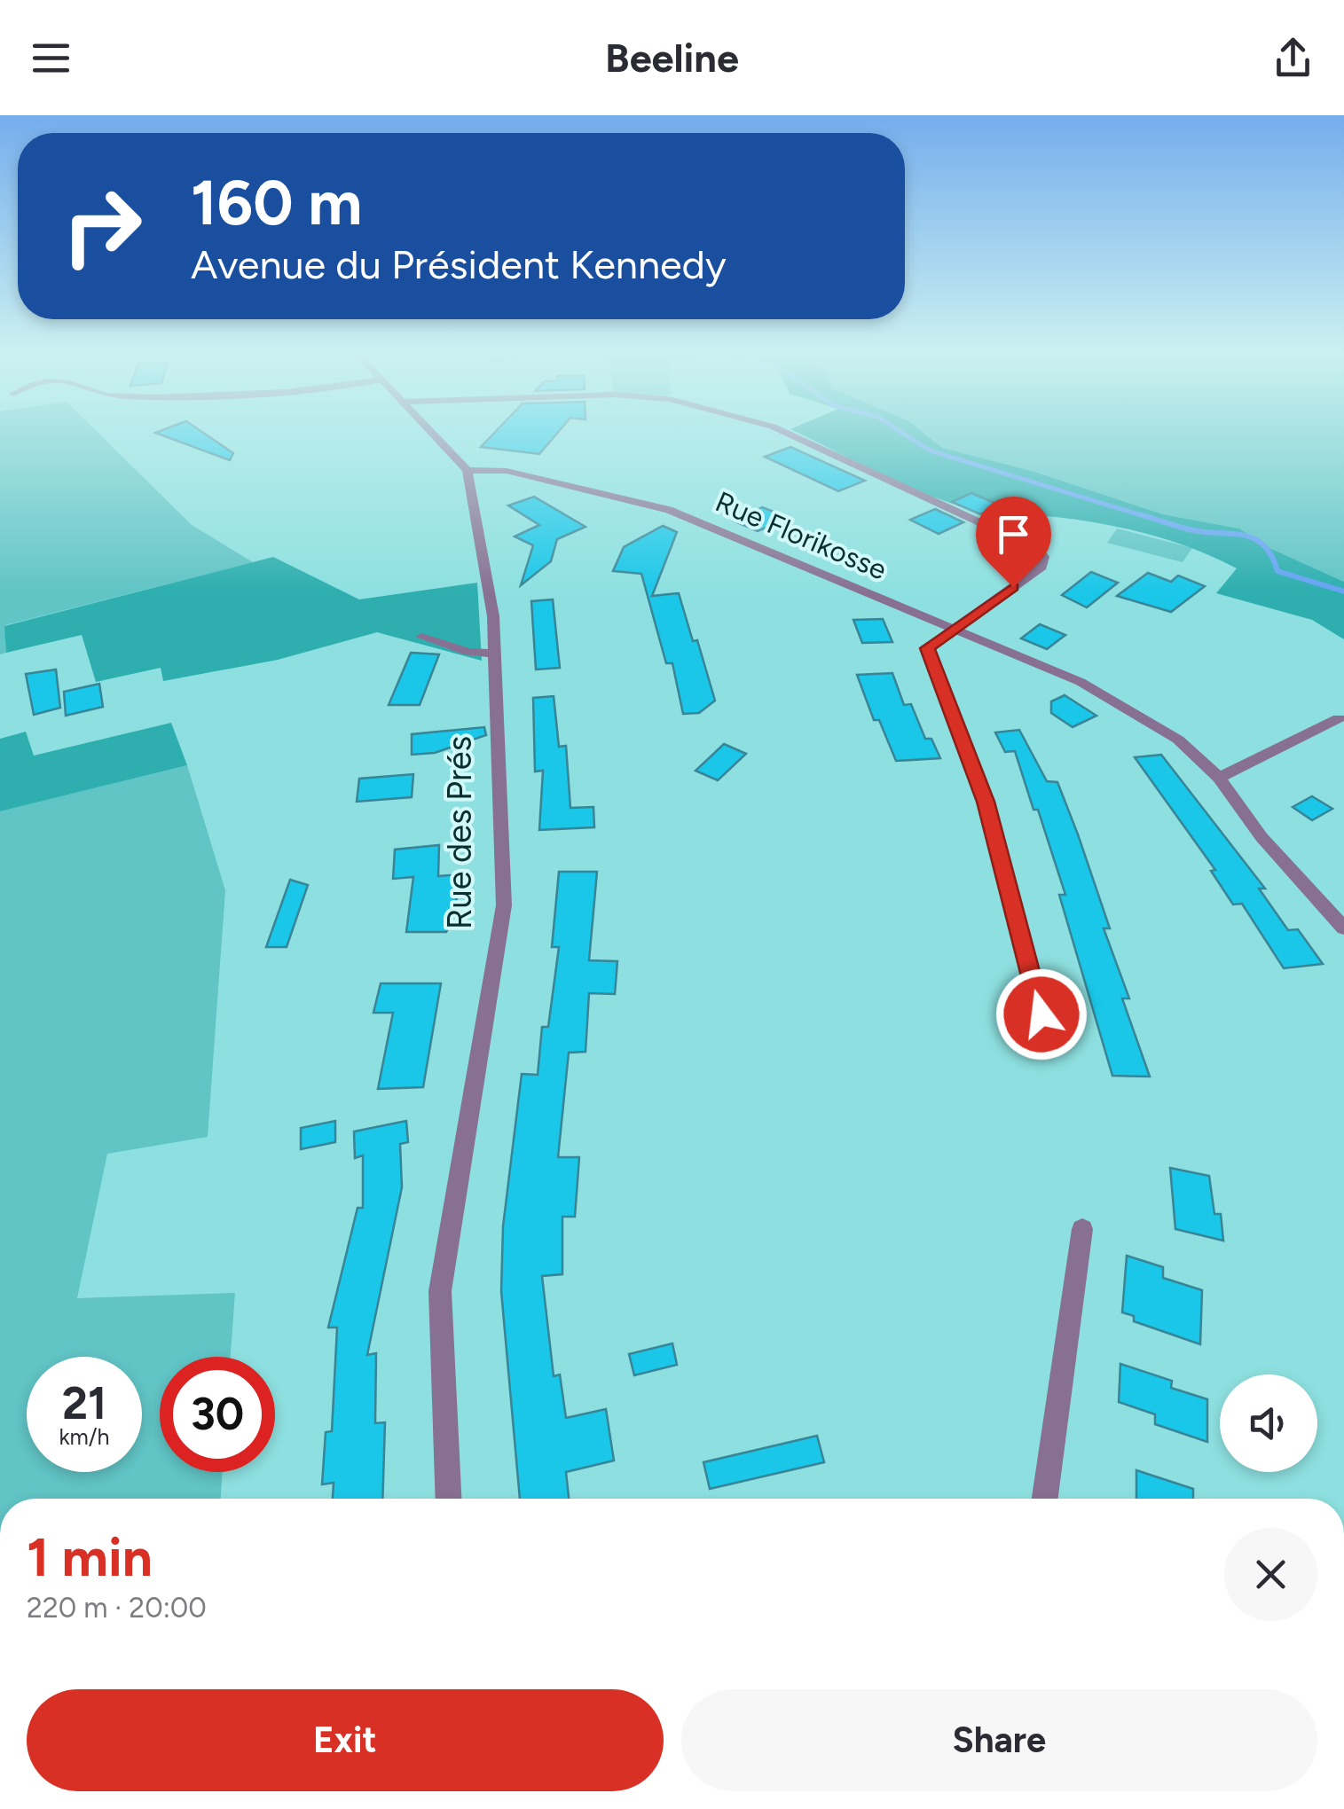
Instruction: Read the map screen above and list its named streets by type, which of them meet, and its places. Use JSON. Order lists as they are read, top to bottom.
{
  "streets": {
    "street": ["Rue Florikosse", "Rue des Prés"]
  },
  "crossings": [
    ["Rue Florikosse", "Rue des Prés"]
  ],
  "page": {
    "header": "Beeline",
    "turn": ["160 m", "Avenue du Président Kennedy"],
    "speed": "21 km/h",
    "limit": "30",
    "heading": ["1 min", "220 m · 20:00"],
    "buttons": ["Exit", "Share"]
  }
}
